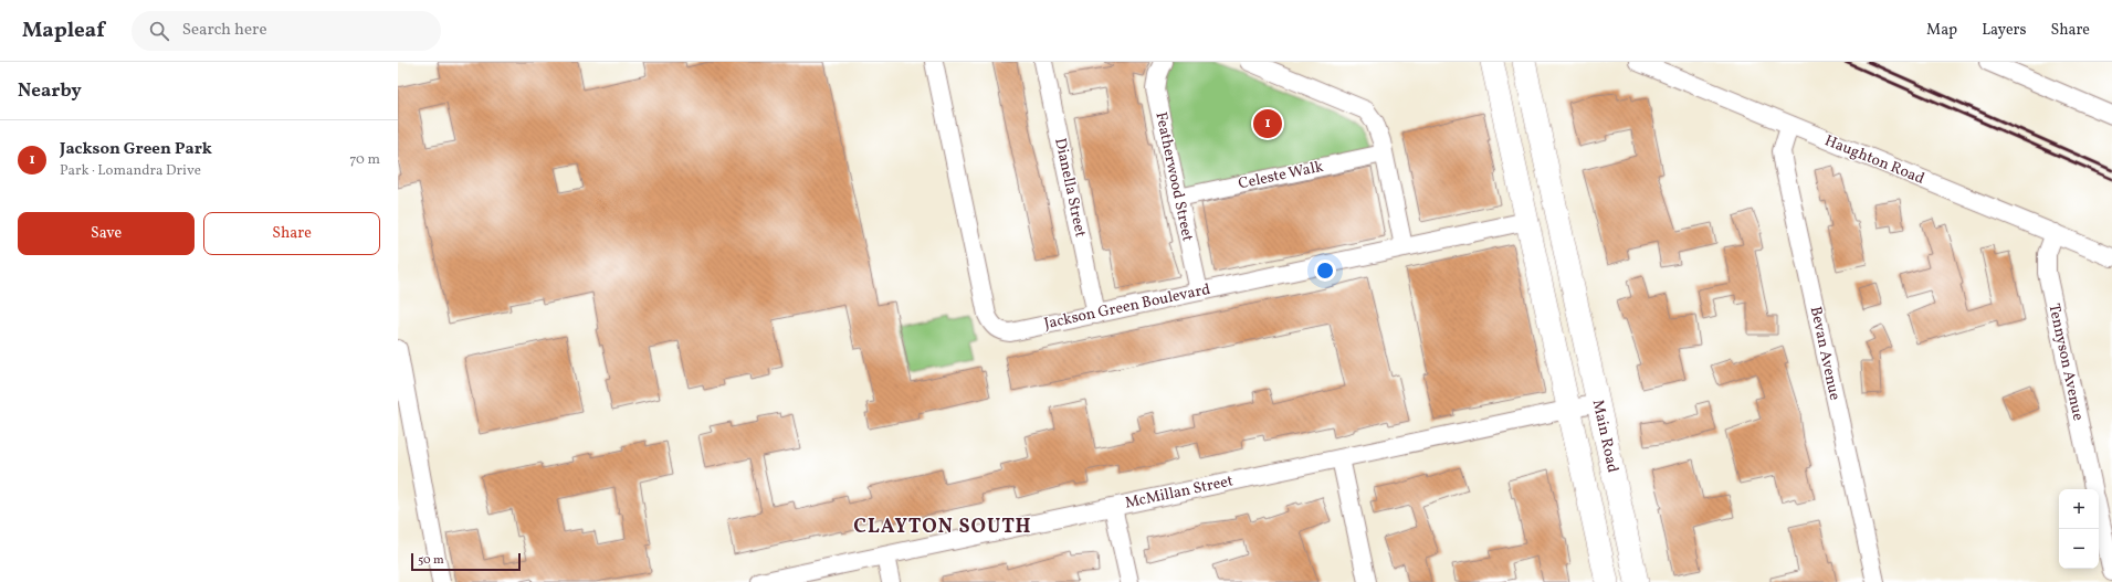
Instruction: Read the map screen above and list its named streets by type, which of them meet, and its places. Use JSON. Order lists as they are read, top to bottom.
{
  "streets": {
    "main road": ["Main Road"],
    "street": [
      "Haughton Road",
      "Celeste Walk",
      "Featherwood Street",
      "Dianella Street",
      "Jackson Green Boulevard",
      "Bevan Avenue",
      "Tennyson Avenue",
      "McMillan Street"
    ]
  },
  "crossings": [
    ["Haughton Road", "Bevan Avenue"],
    ["Haughton Road", "Tennyson Avenue"],
    ["Celeste Walk", "Featherwood Street"],
    ["Featherwood Street", "Jackson Green Boulevard"],
    ["Dianella Street", "Jackson Green Boulevard"],
    ["Jackson Green Boulevard", "Main Road"],
    ["Main Road", "McMillan Street"]
  ],
  "districts": ["CLAYTON SOUTH"],
  "scale_bar": "50 m",
  "page": {
    "header": "Mapleaf",
    "search": "Search here",
    "nav": ["Map", "Layers", "Share"],
    "heading": "Nearby",
    "pins": "1",
    "list": [
      {
        "mark": "1",
        "name": "Jackson Green Park",
        "note": "Park · Lomandra Drive",
        "value": "70 m"
      }
    ],
    "buttons": ["Save", "Share"],
    "map_buttons": ["+", "−"],
    "scale": "50 m"
  }
}
